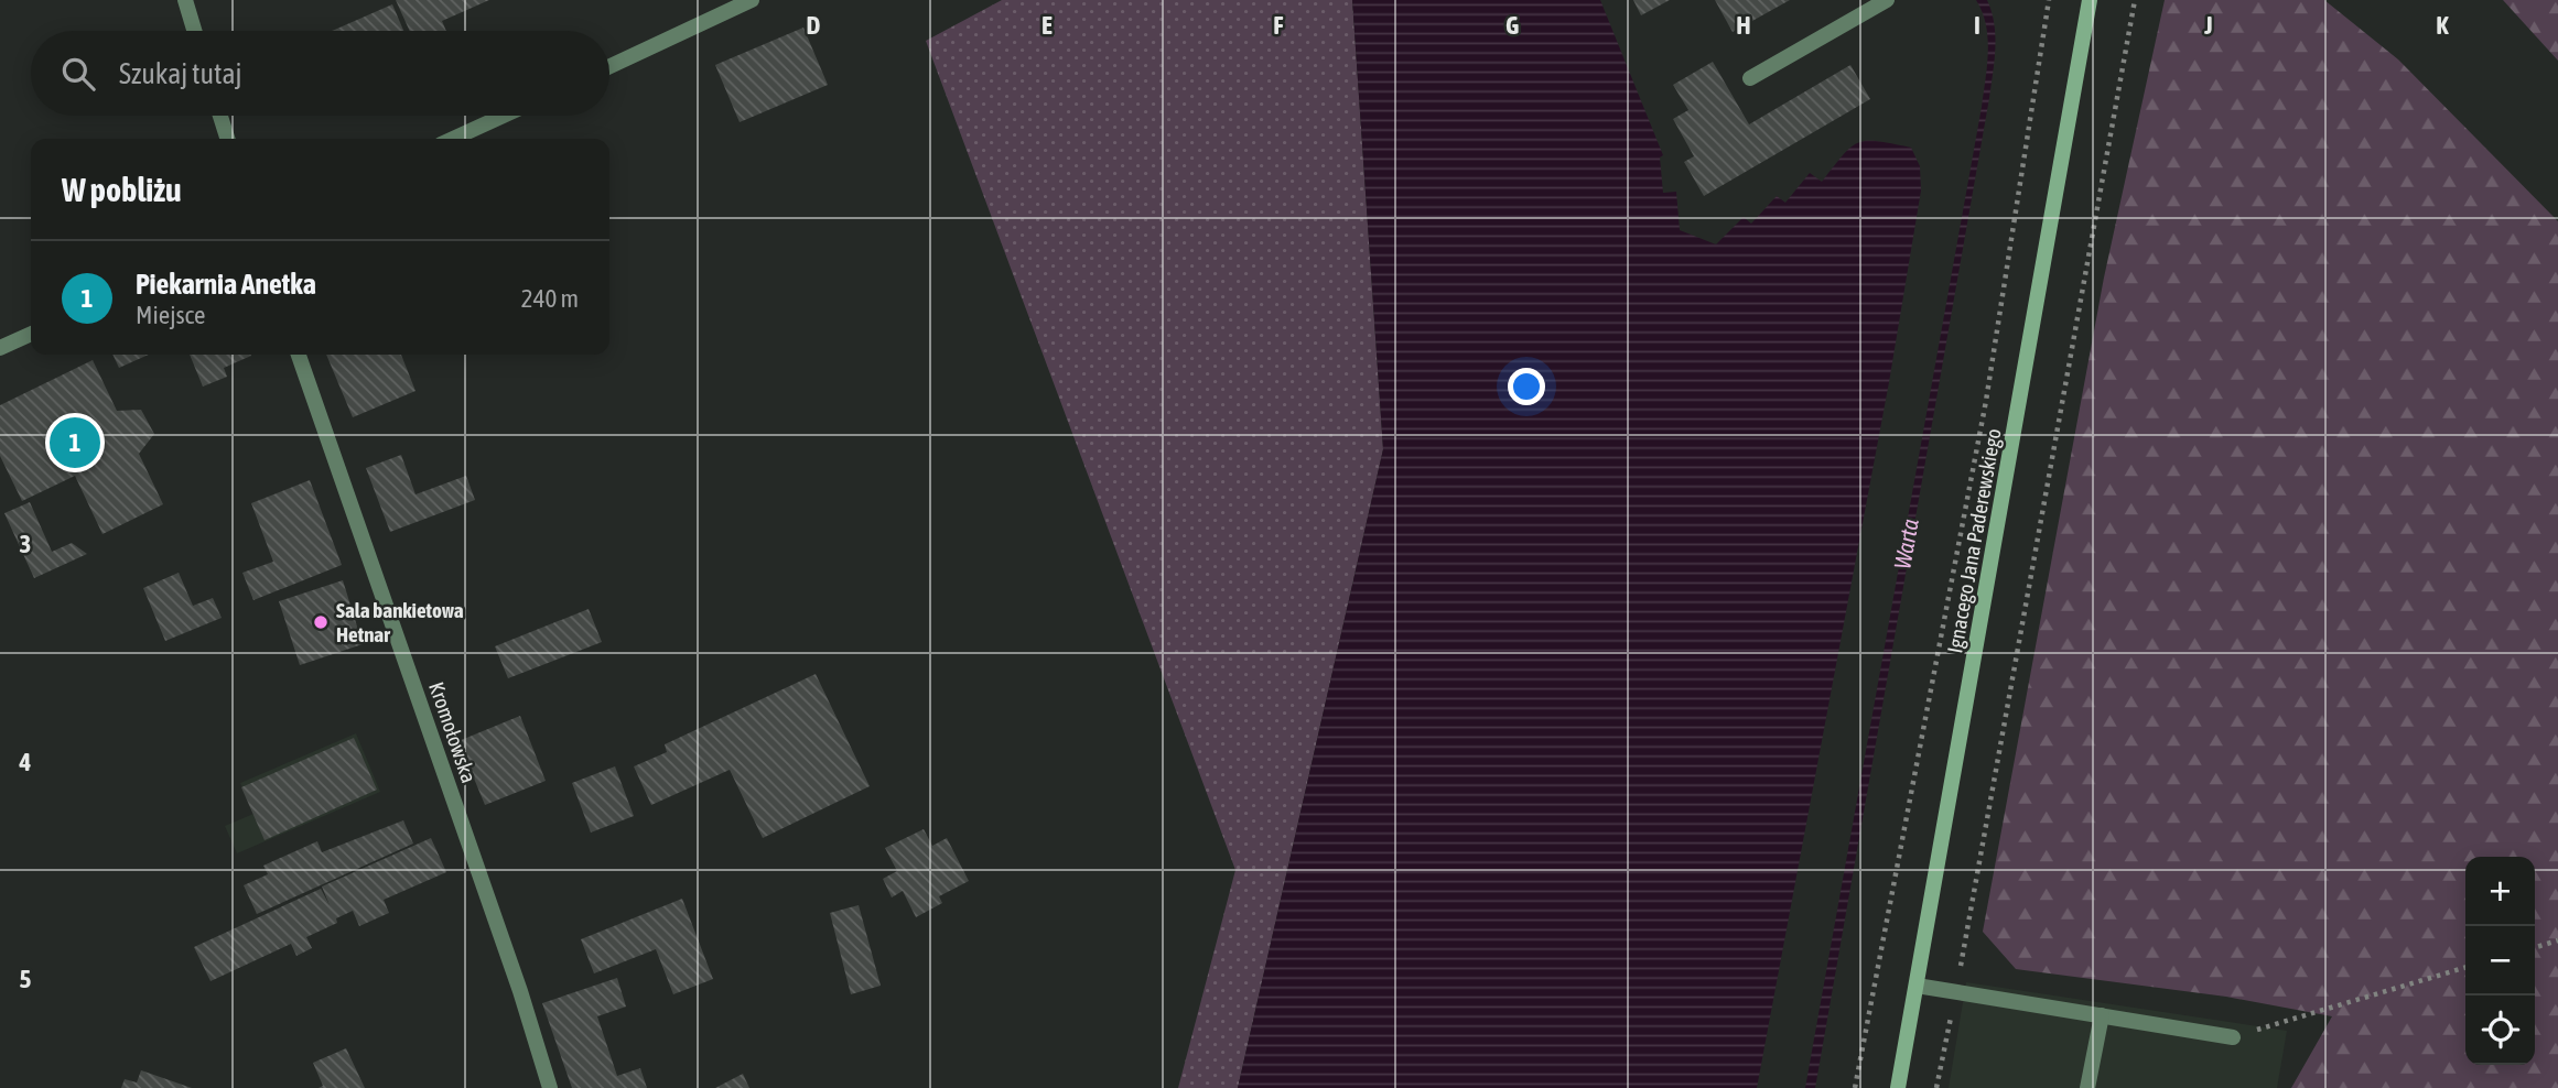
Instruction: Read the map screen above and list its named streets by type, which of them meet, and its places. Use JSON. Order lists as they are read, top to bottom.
{
  "streets": {
    "main road": ["Ignacego Jana Paderewskiego"],
    "street": ["Kromołowska"]
  },
  "water": ["Warta"],
  "places": ["Sala bankietowa Hetnar"],
  "page": {
    "search": "Szukaj tutaj",
    "heading": "W pobliżu",
    "list": [
      {
        "mark": "1",
        "name": "Piekarnia Anetka",
        "note": "Miejsce",
        "value": "240 m"
      }
    ],
    "pins": "1",
    "map_buttons": ["+", "−"]
  },
  "grid": {
    "columns": [
      "D",
      "E",
      "F",
      "G",
      "H",
      "I",
      "J",
      "K"
    ],
    "rows": ["3", "4", "5"]
  }
}
